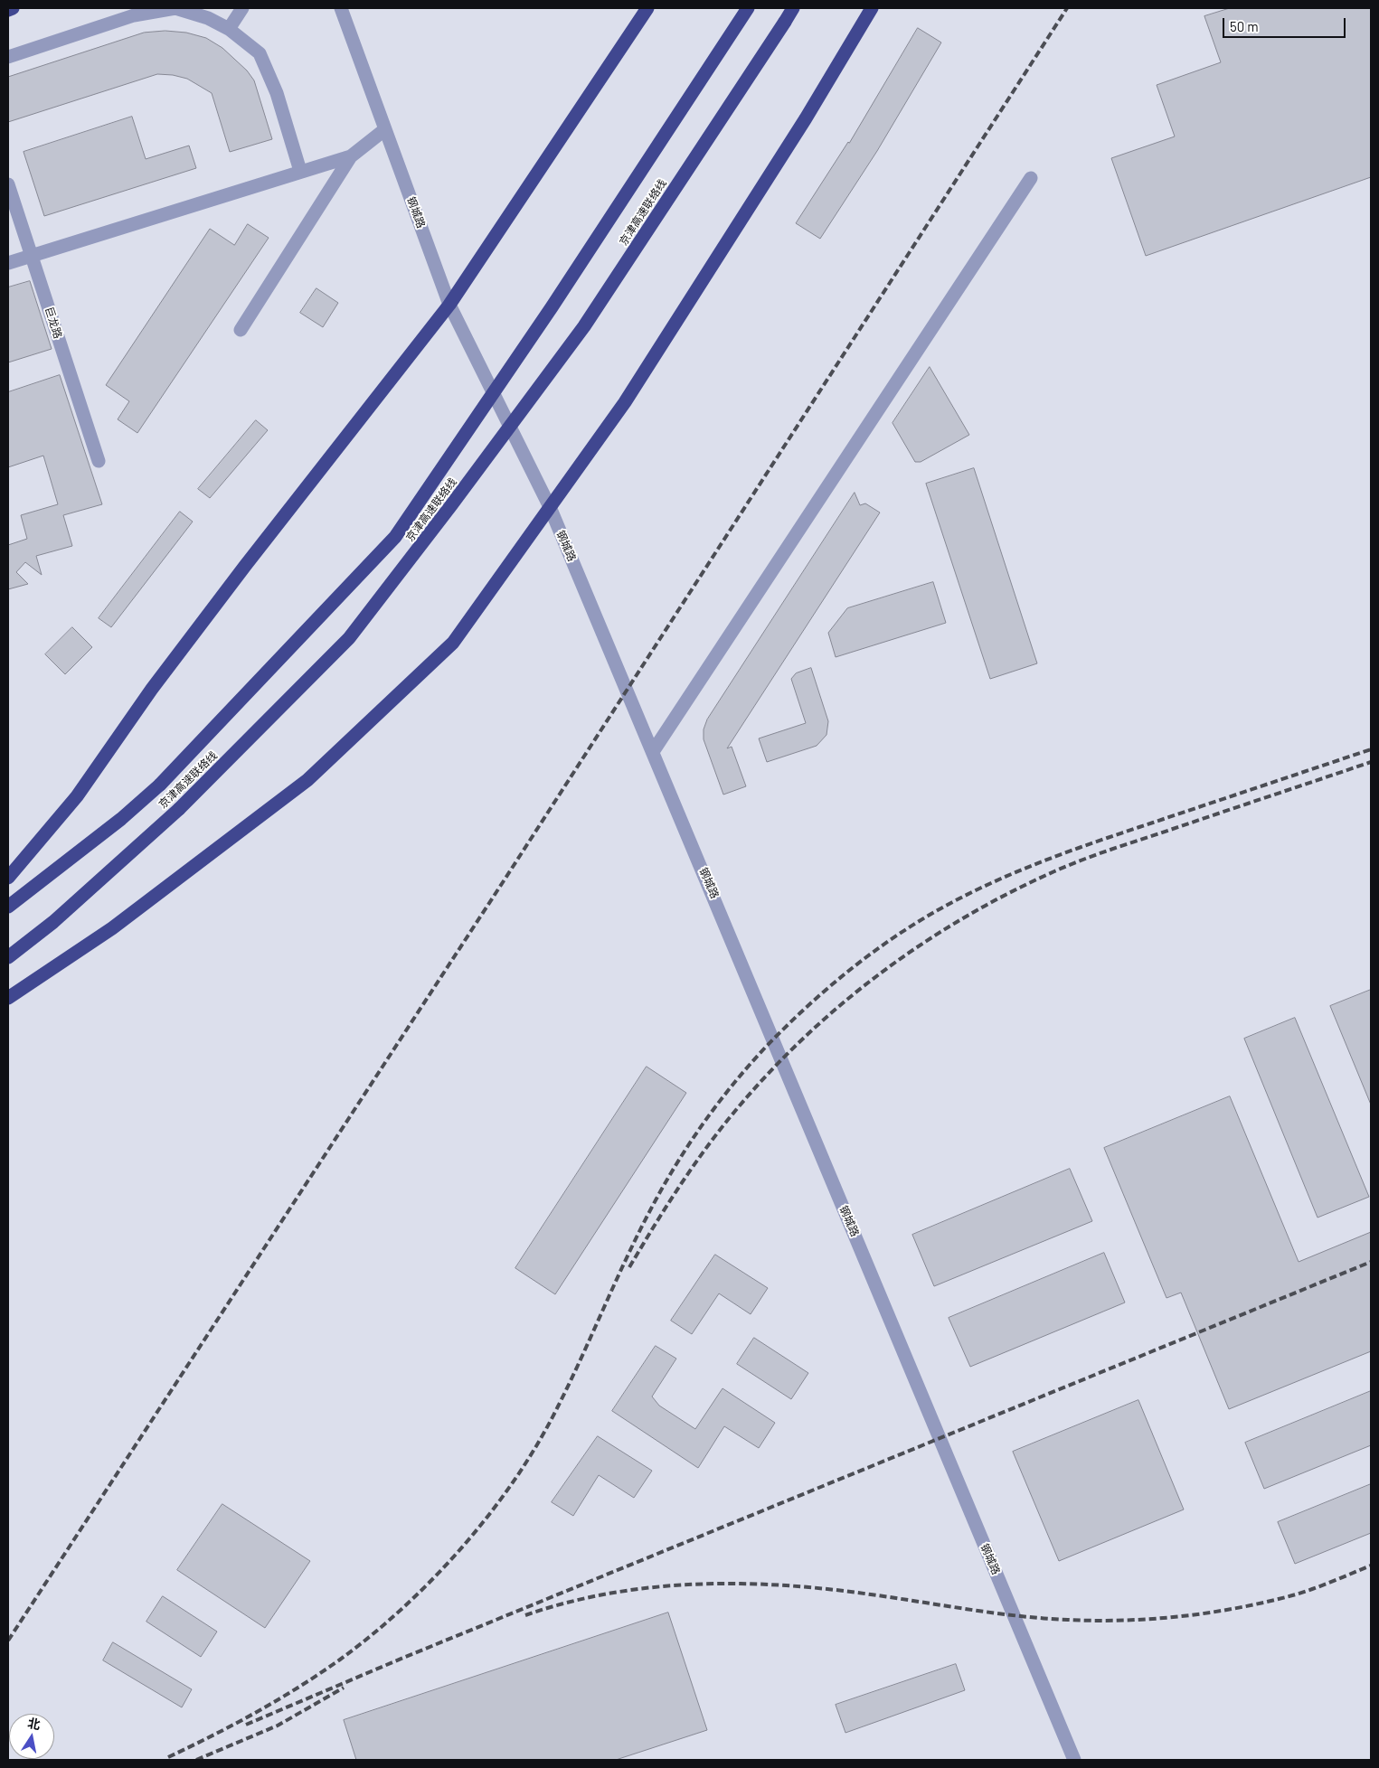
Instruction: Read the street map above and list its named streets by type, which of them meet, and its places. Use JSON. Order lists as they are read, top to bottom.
{
  "streets": {
    "highway": ["京津高速联络线"],
    "street": ["钢城路", "巨龙路"]
  },
  "scale_bar": "50 m",
  "north": "top"
}
